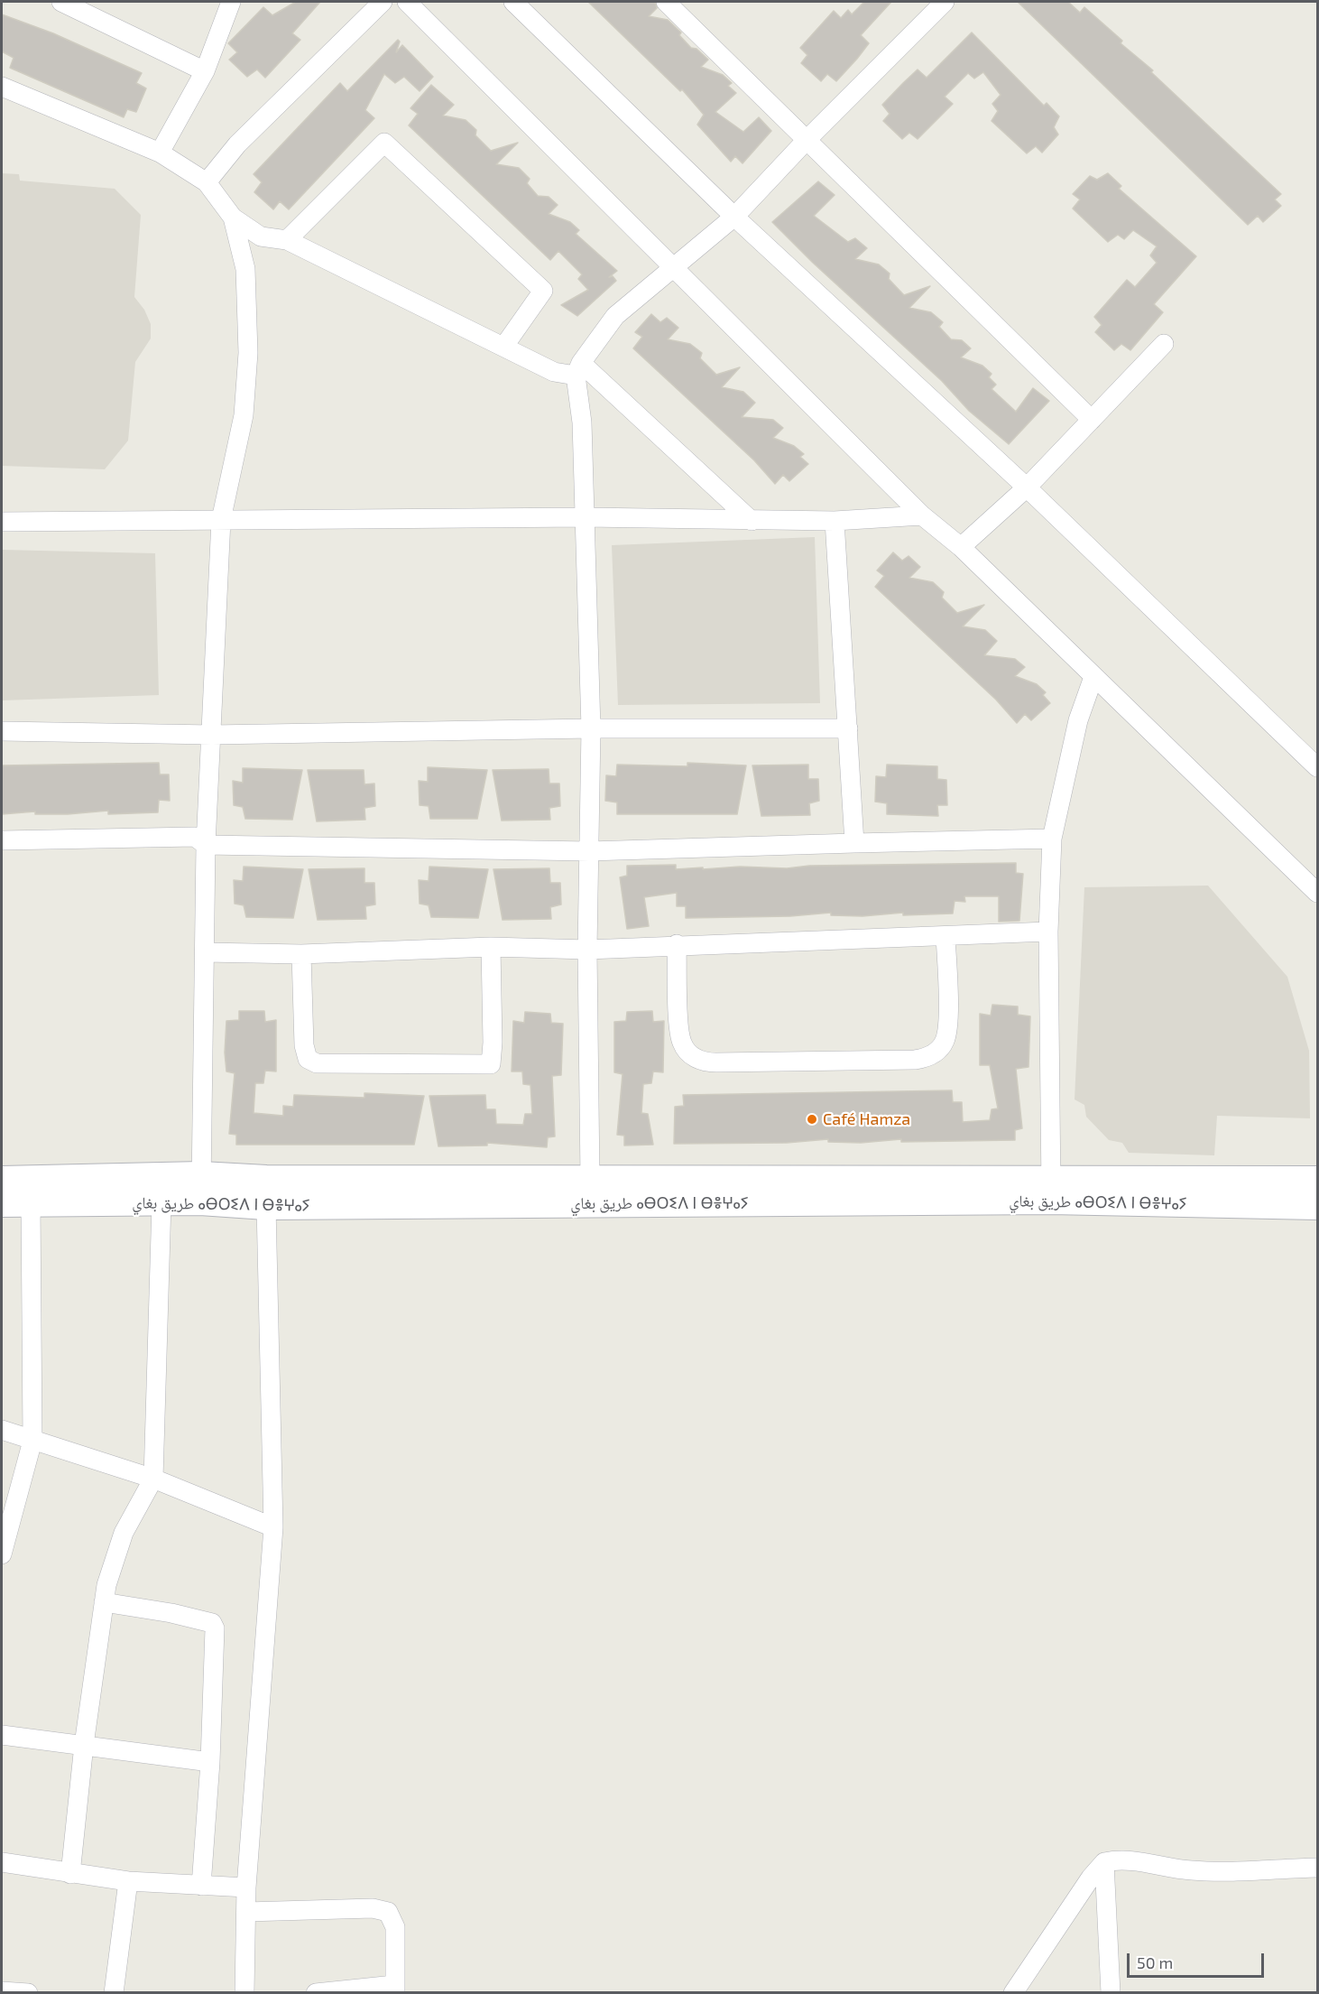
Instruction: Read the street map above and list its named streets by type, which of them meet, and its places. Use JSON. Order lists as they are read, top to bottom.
{
  "streets": {
    "main road": ["طريق بغاي ⴰⴱⵔⵉⴷ ⵏ ⴱⴻⵖⴰⵢ"]
  },
  "places": ["Café Hamza"],
  "scale_bar": "50 m"
}
